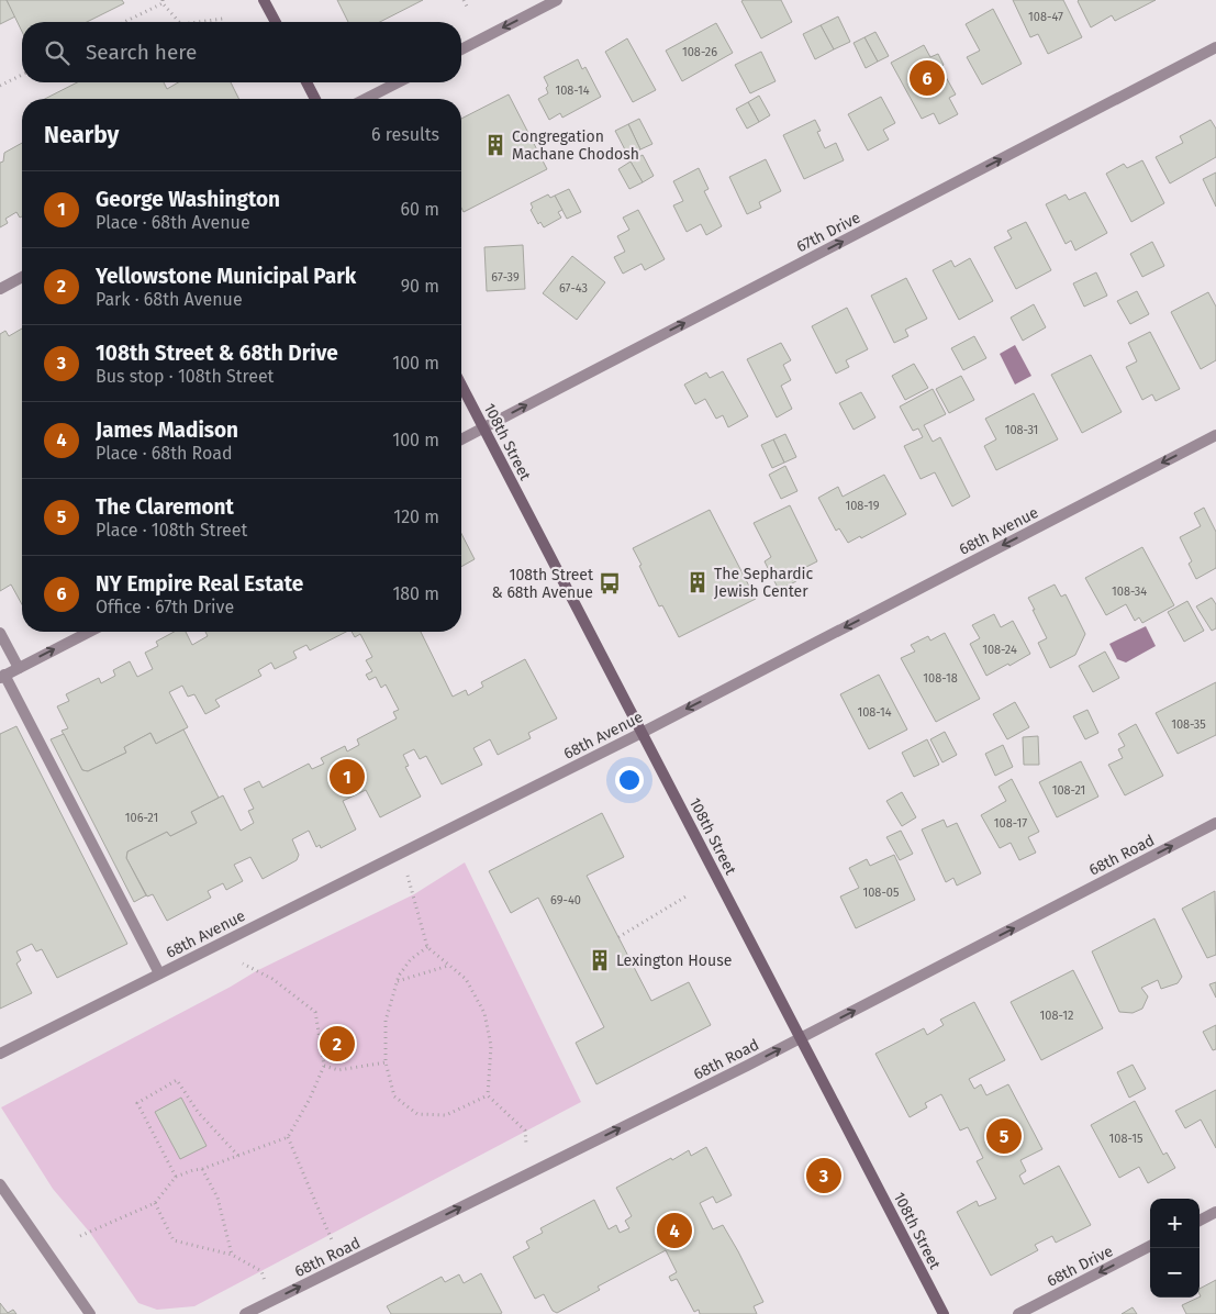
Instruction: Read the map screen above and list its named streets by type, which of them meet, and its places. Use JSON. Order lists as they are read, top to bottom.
{
  "streets": {
    "main road": ["108th Street"],
    "street": [
      "67th Drive",
      "68th Avenue",
      "68th Road",
      "68th Drive"
    ]
  },
  "crossings": [
    ["67th Drive", "108th Street"],
    ["108th Street", "68th Avenue"],
    ["108th Street", "68th Road"]
  ],
  "one_way": [
    "67th Drive",
    "68th Avenue",
    "68th Road",
    "68th Drive"
  ],
  "places": {
    "building": ["Congregation Machane Chodosh", "The Sephardic Jewish Center", "Lexington House"],
    "bus stop": ["108th Street & 68th Avenue"]
  },
  "house_numbers": [
    "108-47",
    "108-26",
    "108-14",
    "67-39",
    "67-43",
    "108-31",
    "108-19",
    "108-34",
    "108-24",
    "108-18",
    "108-14",
    "108-35",
    "108-21",
    "106-21",
    "108-17",
    "108-05",
    "69-40",
    "108-12",
    "108-15"
  ],
  "page": {
    "search": "Search here",
    "pins": [
      "6",
      "1",
      "2",
      "5",
      "3",
      "4"
    ],
    "heading": ["Nearby", "6 results"],
    "list": [
      {
        "mark": "1",
        "name": "George Washington",
        "note": "Place · 68th Avenue",
        "value": "60 m"
      },
      {
        "mark": "2",
        "name": "Yellowstone Municipal Park",
        "note": "Park · 68th Avenue",
        "value": "90 m"
      },
      {
        "mark": "3",
        "name": "108th Street & 68th Drive",
        "note": "Bus stop · 108th Street",
        "value": "100 m"
      },
      {
        "mark": "4",
        "name": "James Madison",
        "note": "Place · 68th Road",
        "value": "100 m"
      },
      {
        "mark": "5",
        "name": "The Claremont",
        "note": "Place · 108th Street",
        "value": "120 m"
      },
      {
        "mark": "6",
        "name": "NY Empire Real Estate",
        "note": "Office · 67th Drive",
        "value": "180 m"
      }
    ],
    "map_buttons": ["+", "−"]
  }
}
